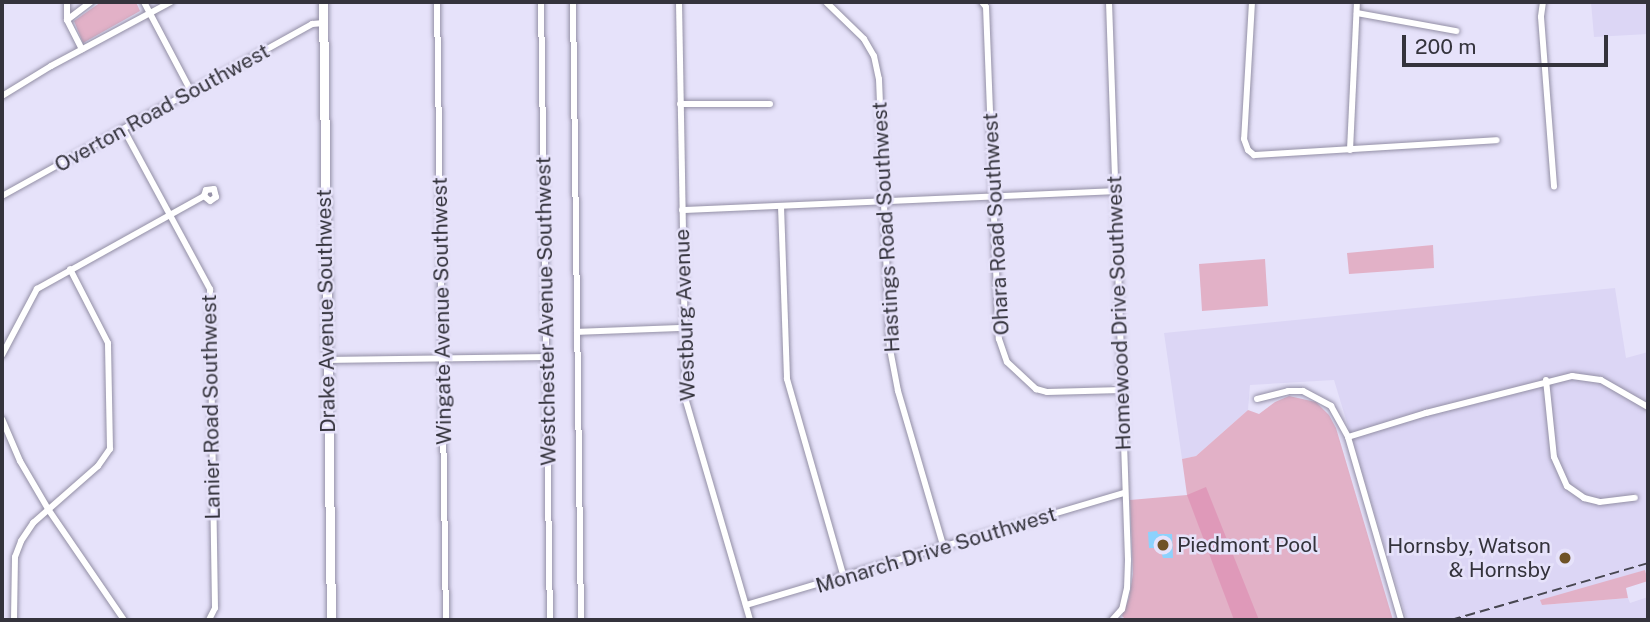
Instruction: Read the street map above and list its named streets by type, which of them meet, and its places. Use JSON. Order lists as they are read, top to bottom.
{
  "streets": {
    "street": [
      "Overton Road Southwest",
      "Ohara Road Southwest",
      "Hastings Road Southwest",
      "Drake Avenue Southwest",
      "Wingate Avenue Southwest",
      "Westchester Avenue Southwest",
      "Homewood Drive Southwest",
      "Westburg Avenue",
      "Lanier Road Southwest",
      "Monarch Drive Southwest"
    ]
  },
  "crossings": [
    ["Overton Road Southwest", "Drake Avenue Southwest"],
    ["Overton Road Southwest", "Lanier Road Southwest"],
    ["Ohara Road Southwest", "Homewood Drive Southwest"],
    ["Hastings Road Southwest", "Monarch Drive Southwest"],
    ["Homewood Drive Southwest", "Monarch Drive Southwest"],
    ["Westburg Avenue", "Monarch Drive Southwest"]
  ],
  "places": ["Piedmont Pool", "Hornsby, Watson & Hornsby"],
  "scale_bar": "200 m"
}
